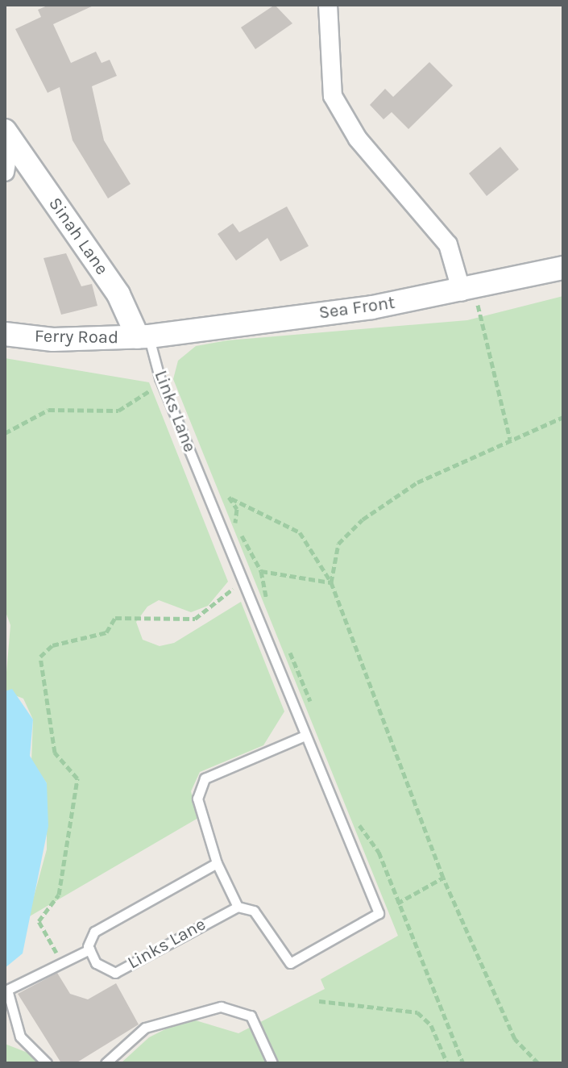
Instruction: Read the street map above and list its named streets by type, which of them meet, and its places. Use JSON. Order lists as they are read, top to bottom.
{
  "streets": {
    "street": ["Sinah Lane", "Sea Front", "Ferry Road"],
    "lane": ["Links Lane"]
  },
  "crossings": [
    ["Sinah Lane", "Sea Front"],
    ["Sinah Lane", "Ferry Road"],
    ["Sinah Lane", "Links Lane"],
    ["Sea Front", "Ferry Road"],
    ["Sea Front", "Links Lane"],
    ["Ferry Road", "Links Lane"]
  ]
}
